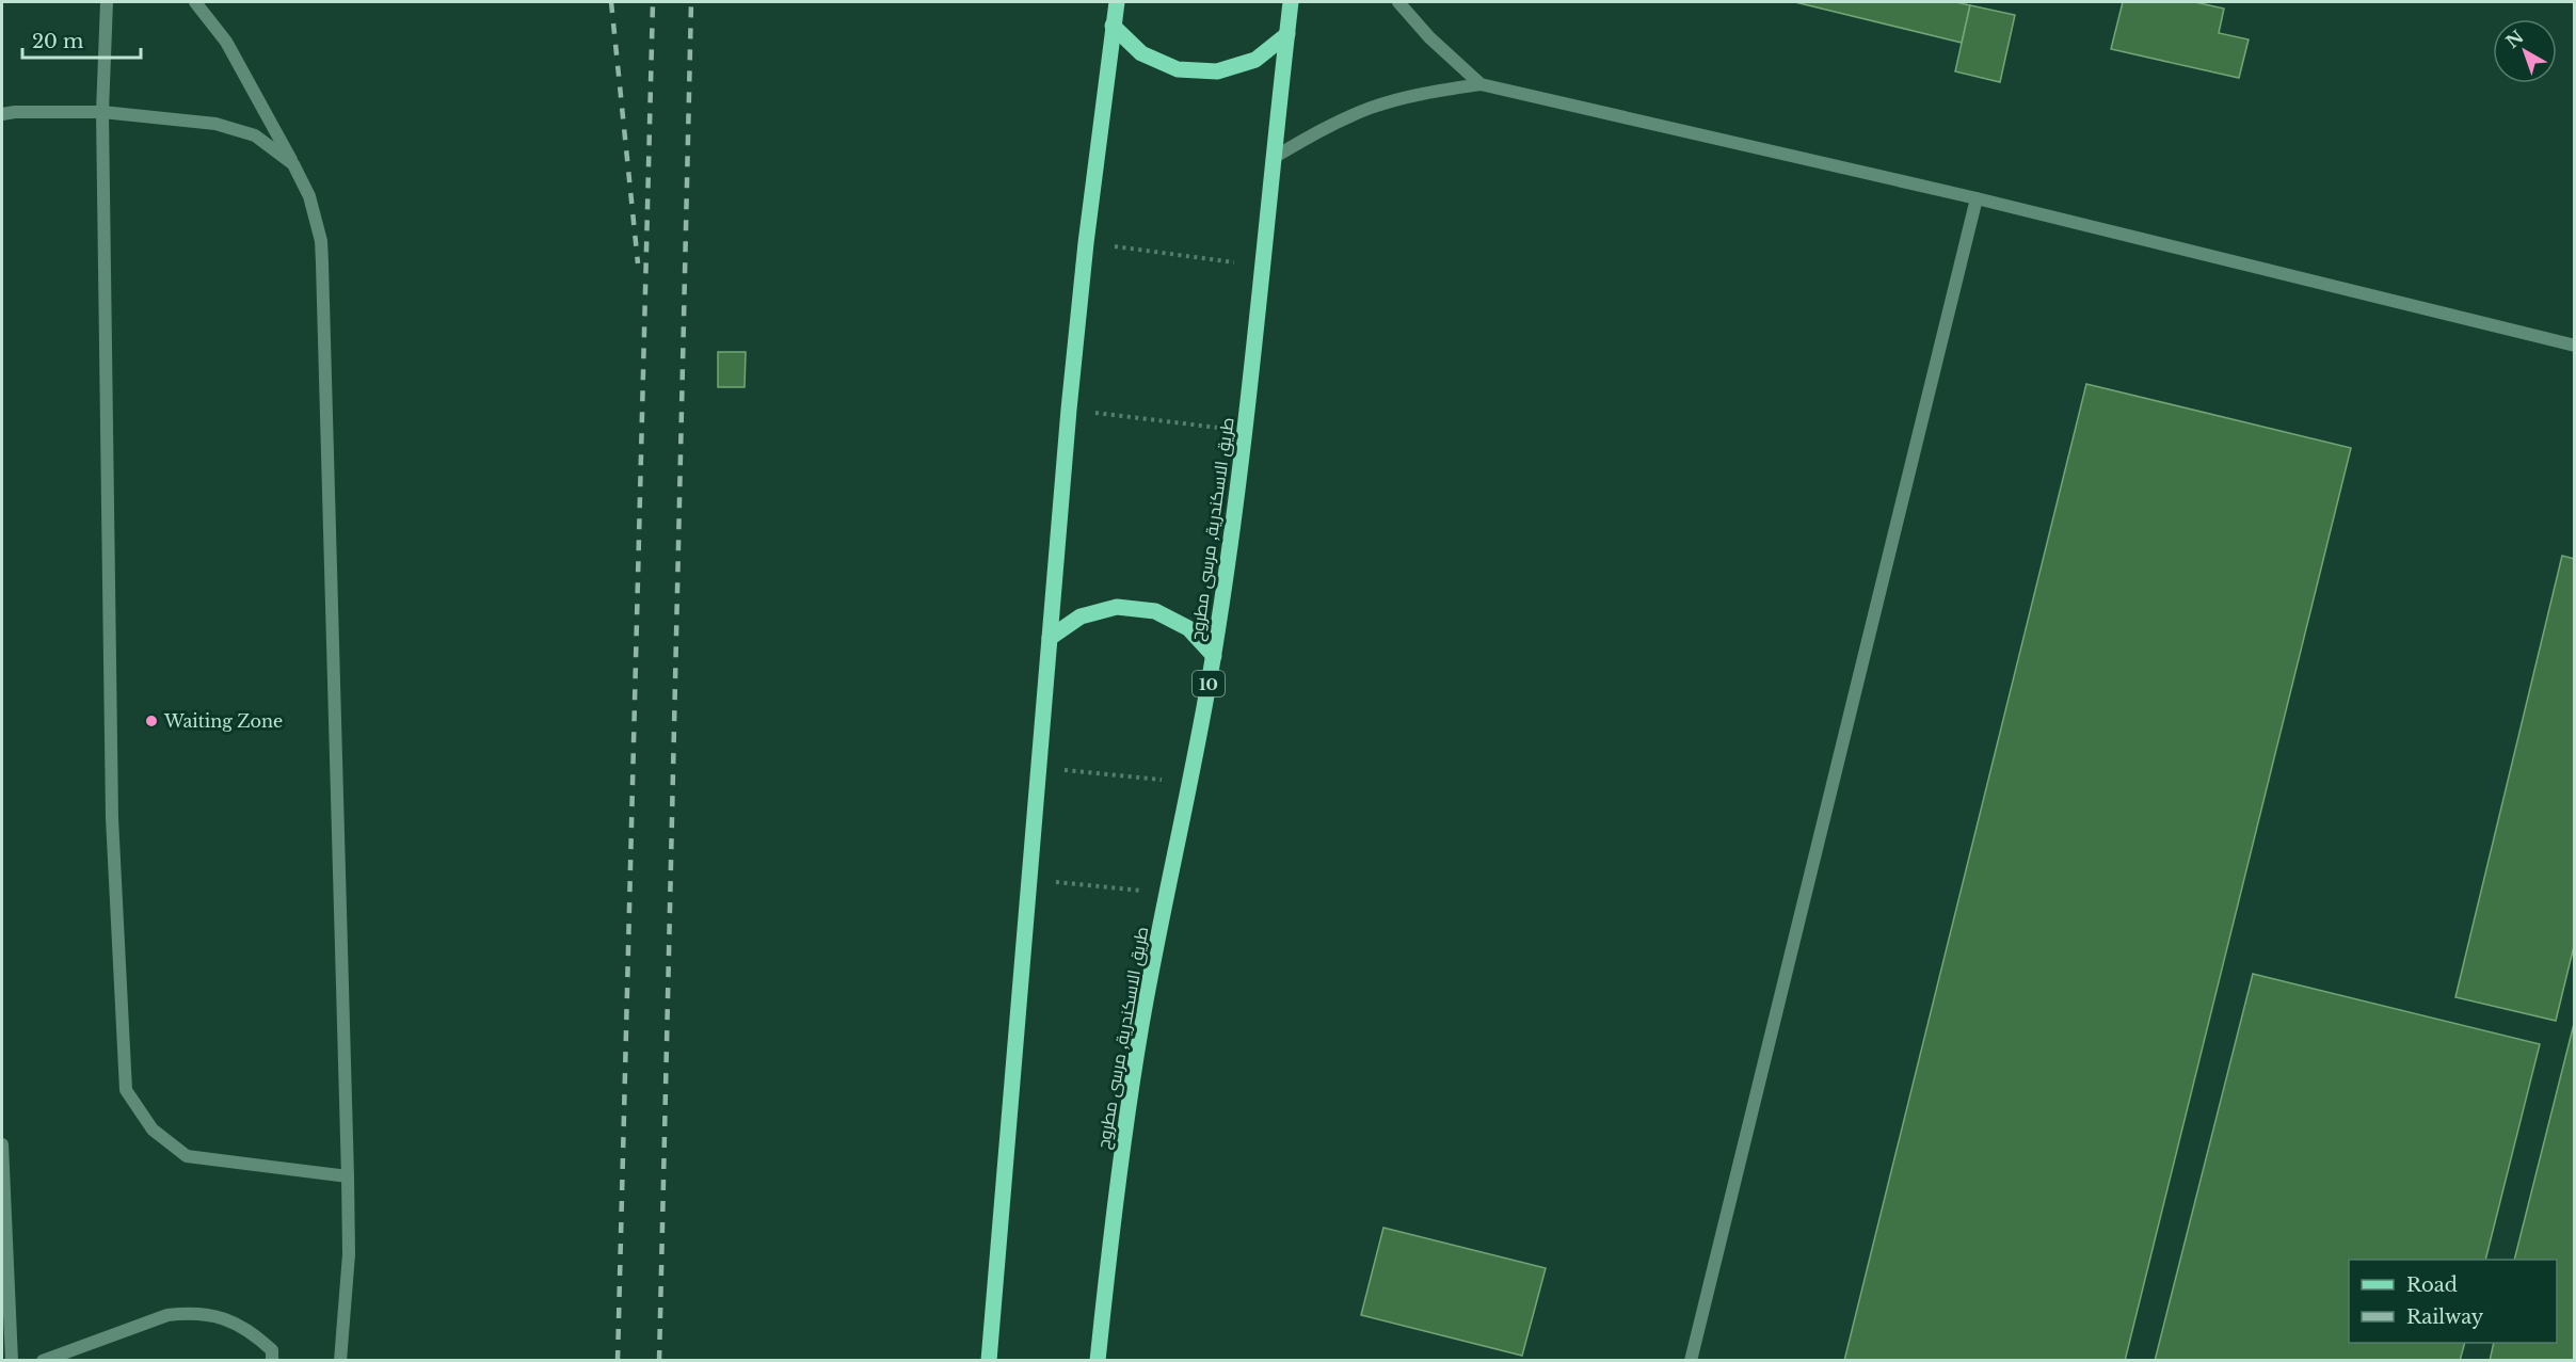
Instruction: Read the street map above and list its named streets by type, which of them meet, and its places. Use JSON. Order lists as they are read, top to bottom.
{
  "streets": {
    "main road": ["طريق الاسكندرية, مرسى مطروح", "10"]
  },
  "places": ["Waiting Zone"],
  "legend": ["Road", "Railway"],
  "scale_bar": "20 m",
  "north": "top left"
}
